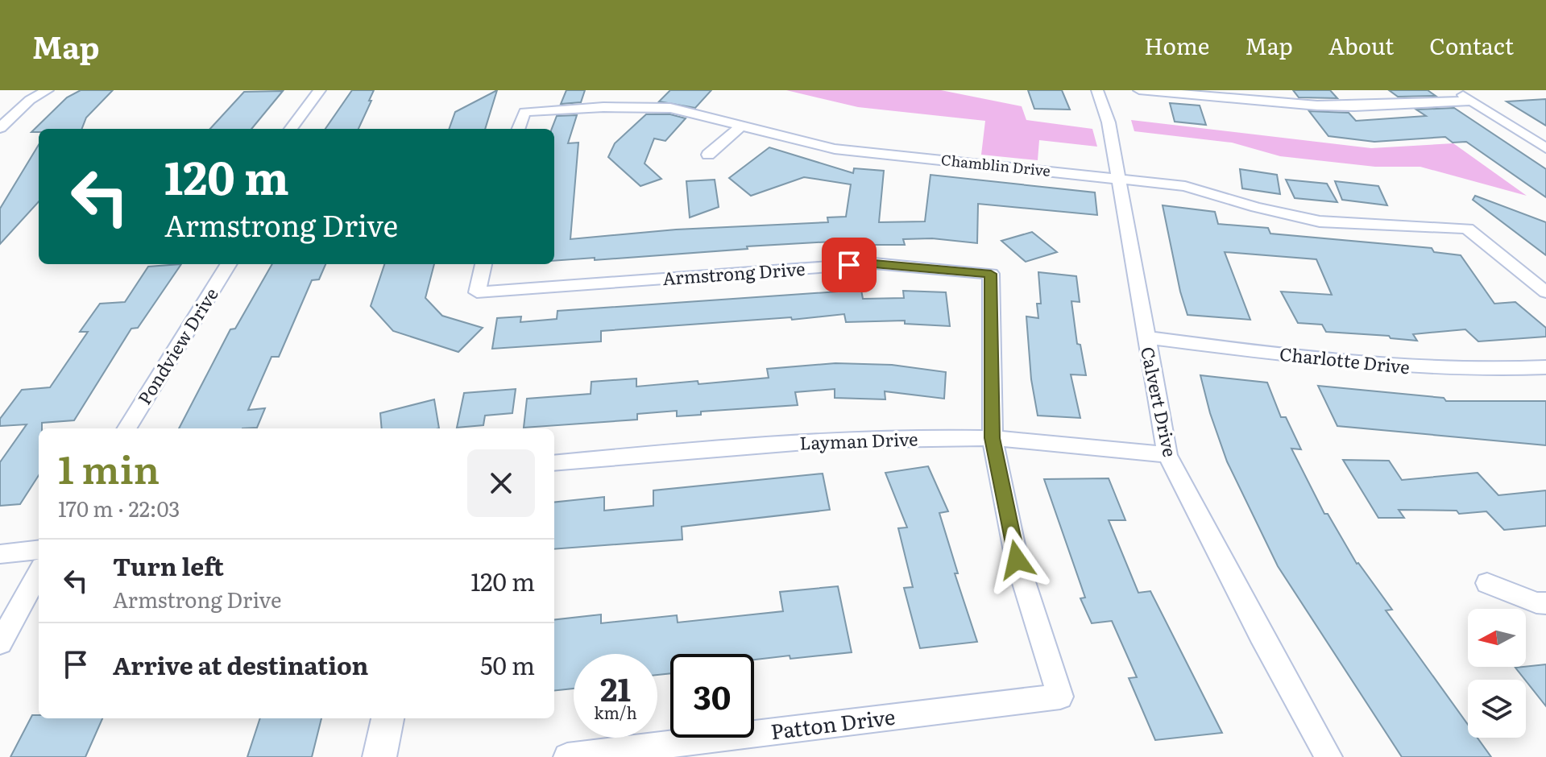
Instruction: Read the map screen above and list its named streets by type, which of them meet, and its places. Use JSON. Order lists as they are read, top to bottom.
{
  "streets": {
    "street": [
      "Chamblin Drive",
      "Armstrong Drive",
      "Pondview Drive",
      "Charlotte Drive",
      "Calvert Drive",
      "Layman Drive",
      "Patton Drive"
    ]
  },
  "crossings": [
    ["Chamblin Drive", "Calvert Drive"],
    ["Armstrong Drive", "Layman Drive"],
    ["Armstrong Drive", "Patton Drive"],
    ["Charlotte Drive", "Calvert Drive"],
    ["Calvert Drive", "Layman Drive"],
    ["Layman Drive", "Patton Drive"]
  ],
  "north": "left",
  "page": {
    "header": "Map",
    "nav": [
      "Home",
      "Map",
      "About",
      "Contact"
    ],
    "turn": ["120 m", "Armstrong Drive"],
    "heading": ["1 min", "170 m · 22:03"],
    "list": [
      {
        "name": "Turn left",
        "note": "Armstrong Drive",
        "value": "120 m"
      },
      {
        "name": "Arrive at destination",
        "value": "50 m"
      }
    ],
    "speed": "21 km/h",
    "limit": "30"
  }
}
